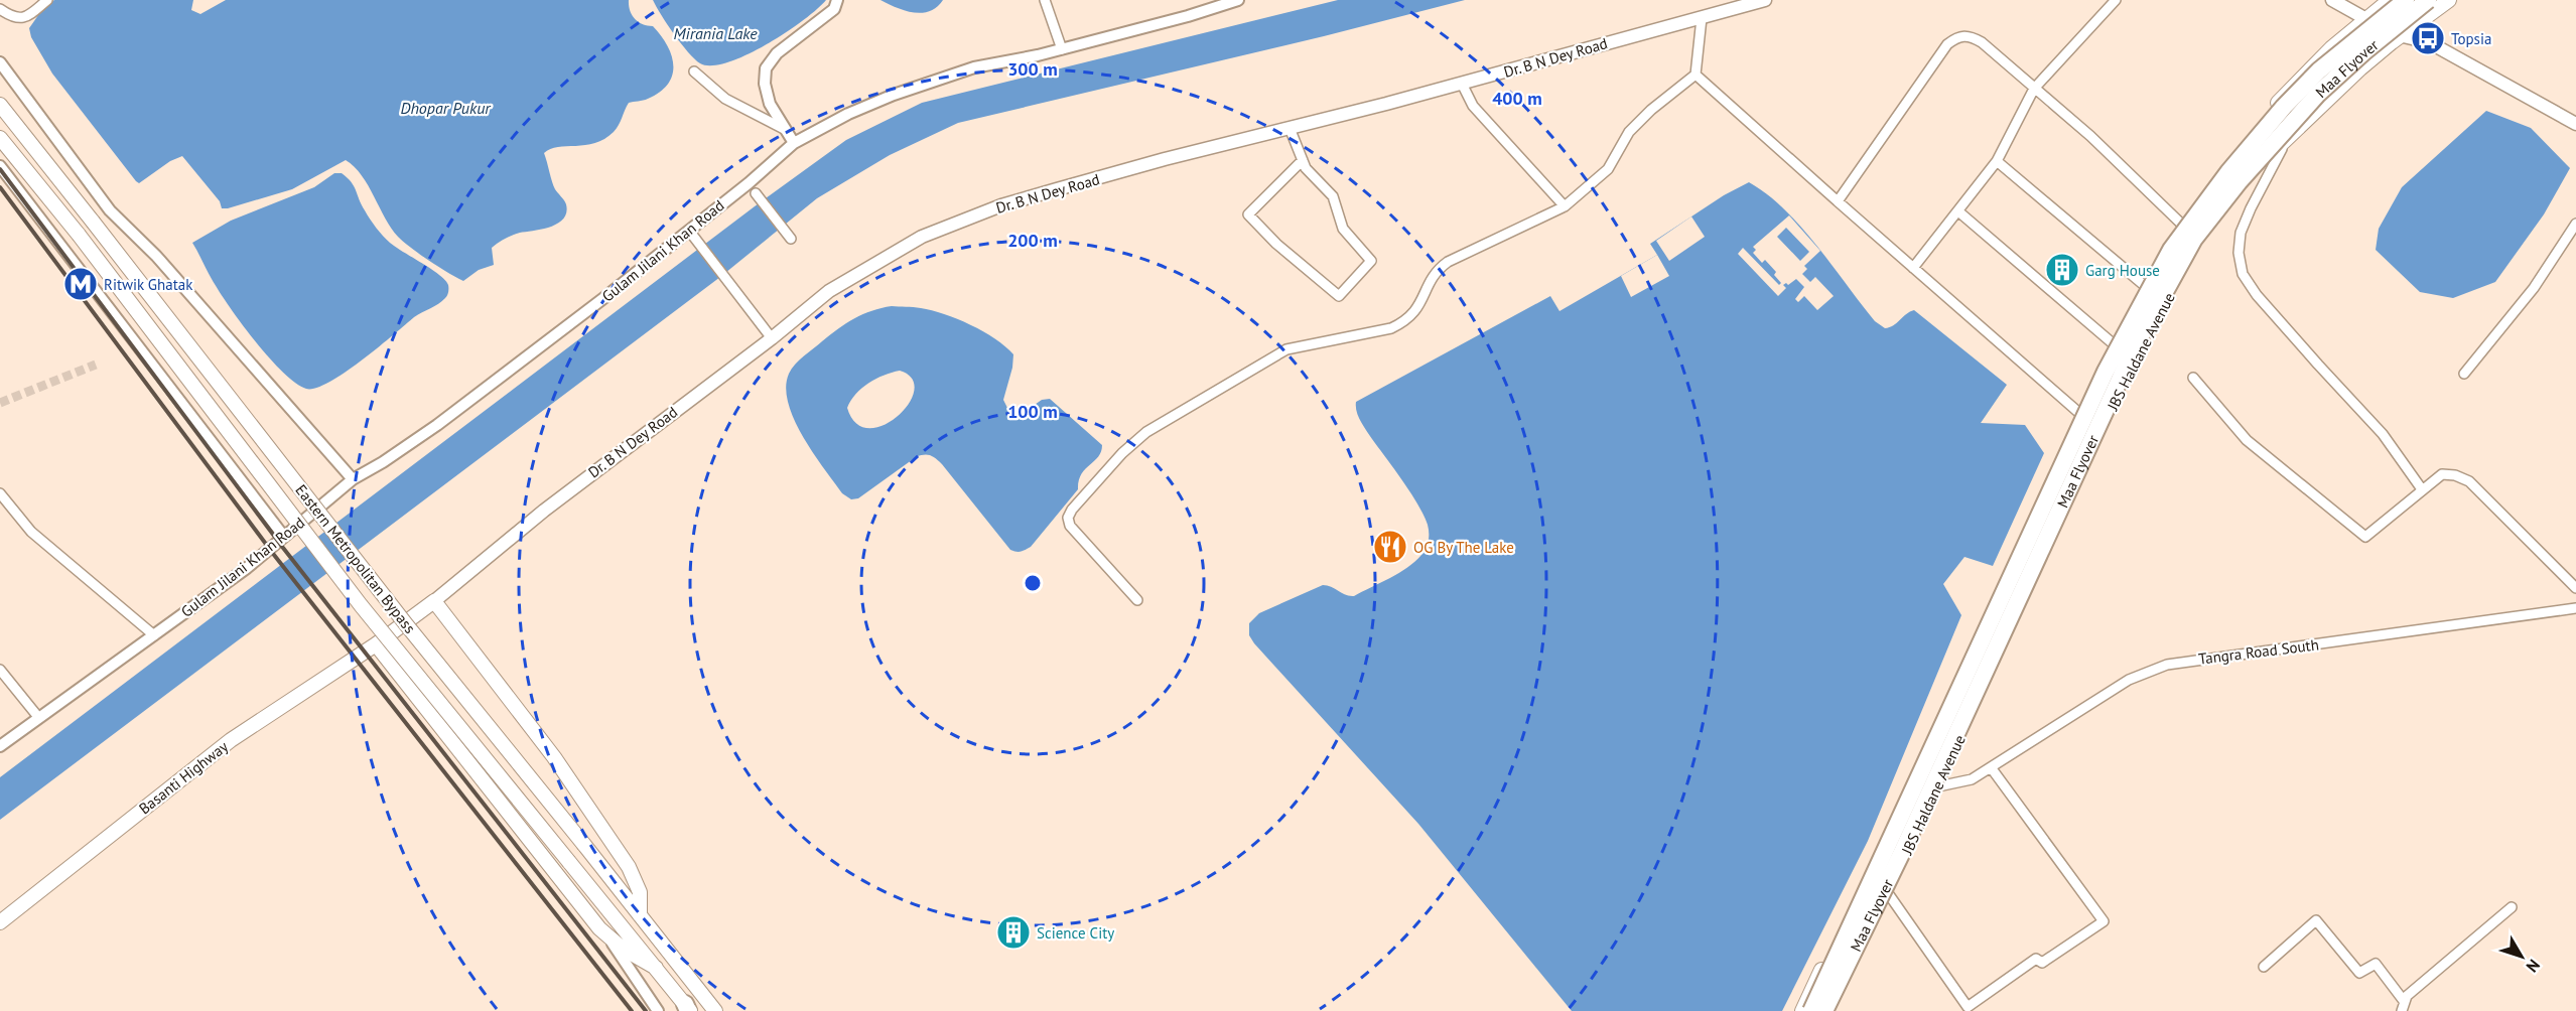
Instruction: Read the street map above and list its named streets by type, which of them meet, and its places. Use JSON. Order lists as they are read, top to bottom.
{
  "streets": {
    "highway": ["Maa Flyover"],
    "main road": [
      "Dr. B N Dey Road",
      "JBS Haldane Avenue",
      "Eastern Metropolitan Bypass",
      "Basanti Highway"
    ],
    "street": ["Gulam Jilani Khan Road", "Tangra Road South"]
  },
  "crossings": [
    ["Dr. B N Dey Road", "Basanti Highway"],
    ["JBS Haldane Avenue", "Tangra Road South"]
  ],
  "water": ["Mirania Lake", "Dhopar Pukur"],
  "places": {
    "bus stop": ["Topsia"],
    "building": ["Garg House", "Science City"],
    "metro station": ["Ritwik Ghatak"],
    "restaurant": ["OG By The Lake"]
  },
  "north": "bottom right",
  "rings": [
    "300 m",
    "400 m",
    "200 m",
    "100 m"
  ]
}
